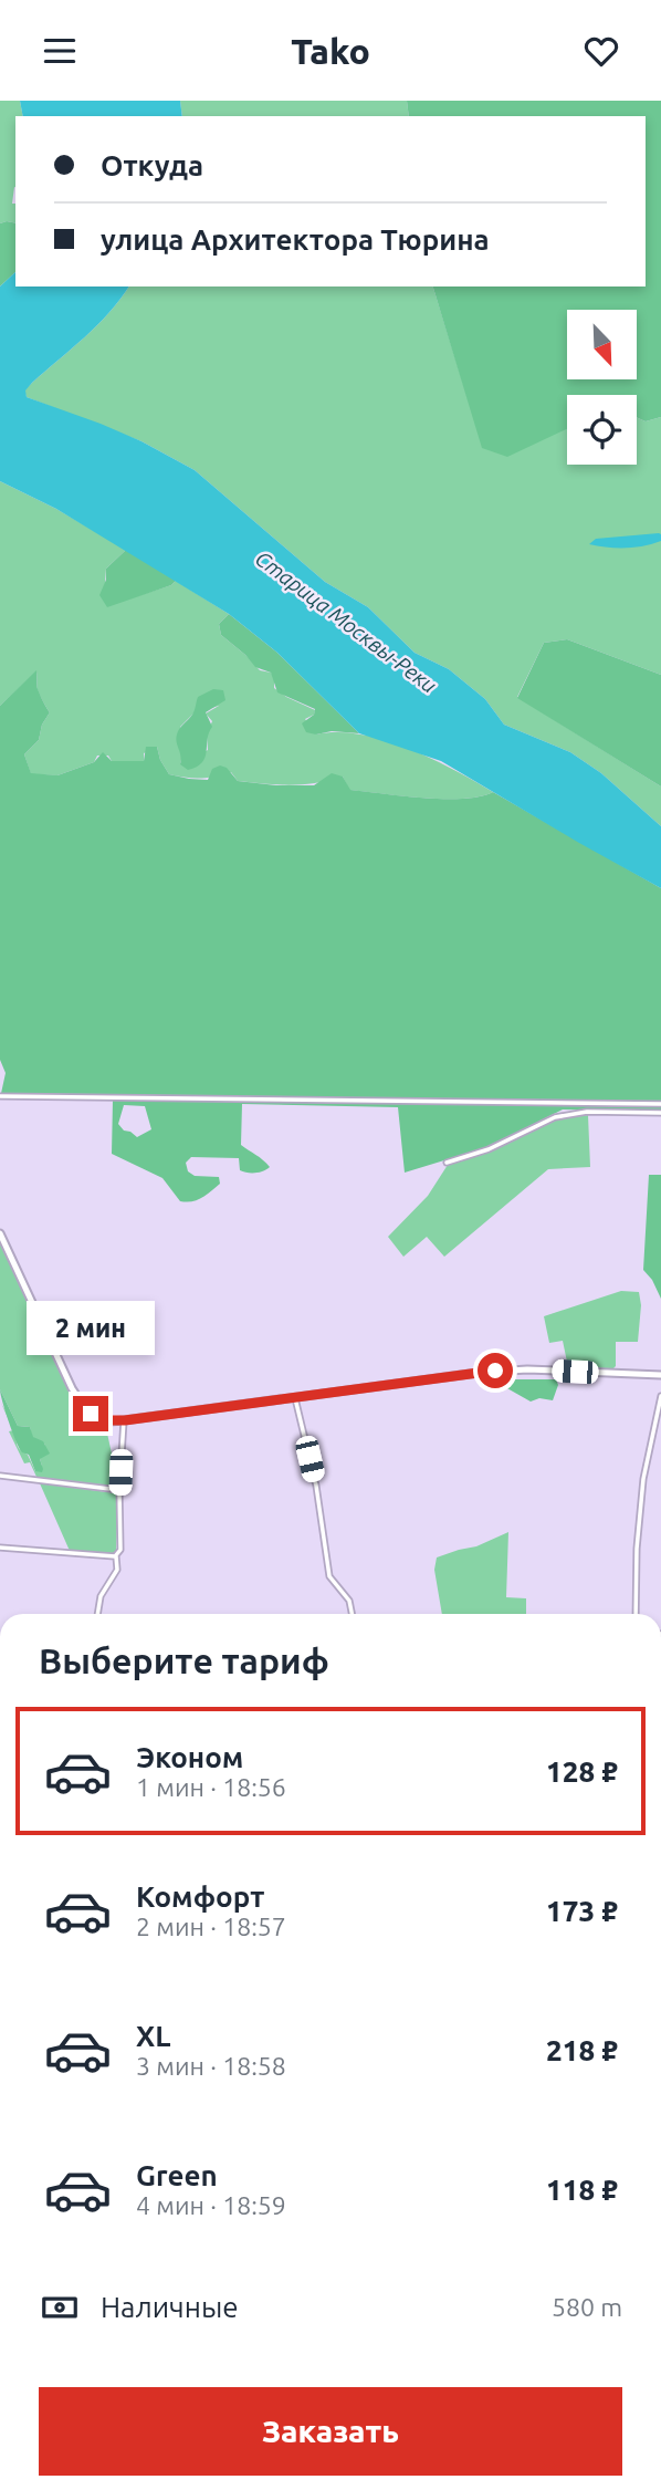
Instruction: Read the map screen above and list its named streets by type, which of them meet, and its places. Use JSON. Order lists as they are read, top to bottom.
{
  "water": ["Старица Москвы-Реки"],
  "north": "bottom right",
  "page": {
    "header": "Tako",
    "banner": ["Откуда", "улица Архитектора Тюрина"],
    "bubble": "2 мин",
    "heading": "Выберите тариф",
    "list": [
      {
        "name": "Эконом",
        "note": "1 мин · 18:56",
        "value": "128 ₽"
      },
      {
        "name": "Комфорт",
        "note": "2 мин · 18:57",
        "value": "173 ₽"
      },
      {
        "name": "XL",
        "note": "3 мин · 18:58",
        "value": "218 ₽"
      },
      {
        "name": "Green",
        "note": "4 мин · 18:59",
        "value": "118 ₽"
      }
    ],
    "pay": ["Наличные", "580 m"],
    "buttons": "Заказать"
  }
}
